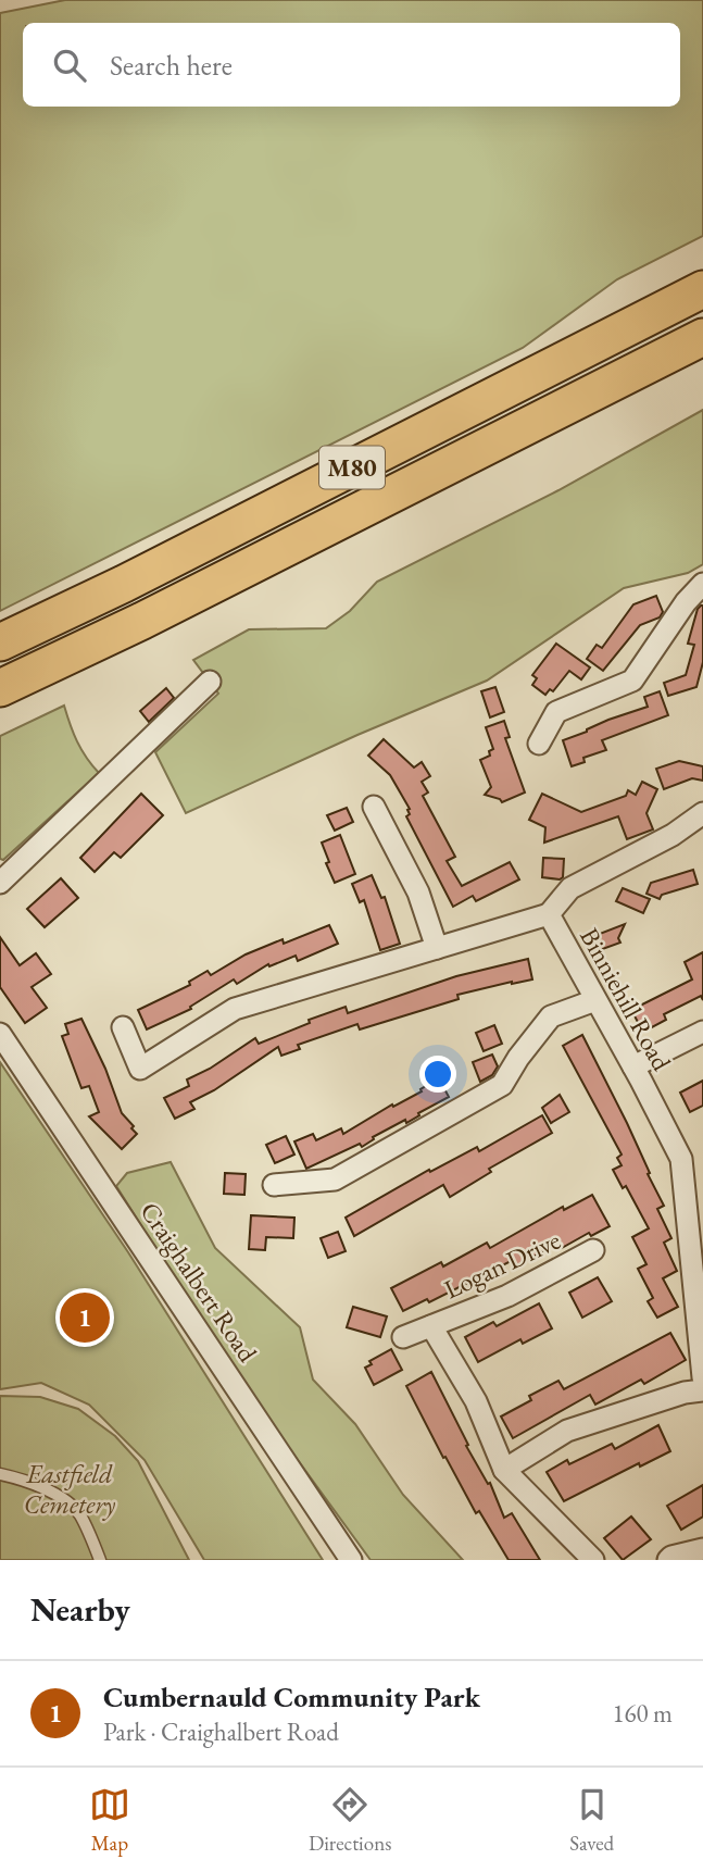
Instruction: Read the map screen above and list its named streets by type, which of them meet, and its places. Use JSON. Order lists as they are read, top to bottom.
{
  "streets": {
    "highway": ["M80"],
    "street": ["Binniehill Road", "Logan Drive", "Craighalbert Road"]
  },
  "parks": ["Eastfield Cemetery"],
  "page": {
    "search": "Search here",
    "pins": "1",
    "heading": "Nearby",
    "list": [
      {
        "mark": "1",
        "name": "Cumbernauld Community Park",
        "note": "Park · Craighalbert Road",
        "value": "160 m"
      }
    ],
    "nav": ["Map", "Directions", "Saved"]
  }
}
